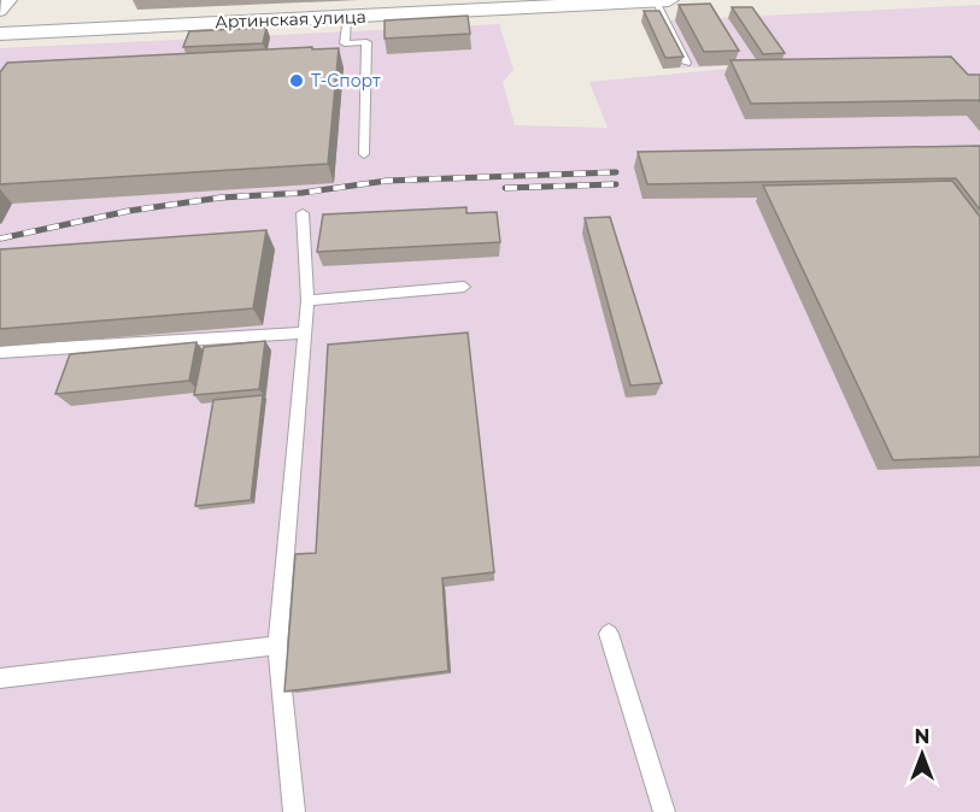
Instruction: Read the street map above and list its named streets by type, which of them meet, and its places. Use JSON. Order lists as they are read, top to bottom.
{
  "streets": {
    "street": ["Артинская улица"]
  },
  "places": ["Т-Спорт"],
  "north": "top"
}
